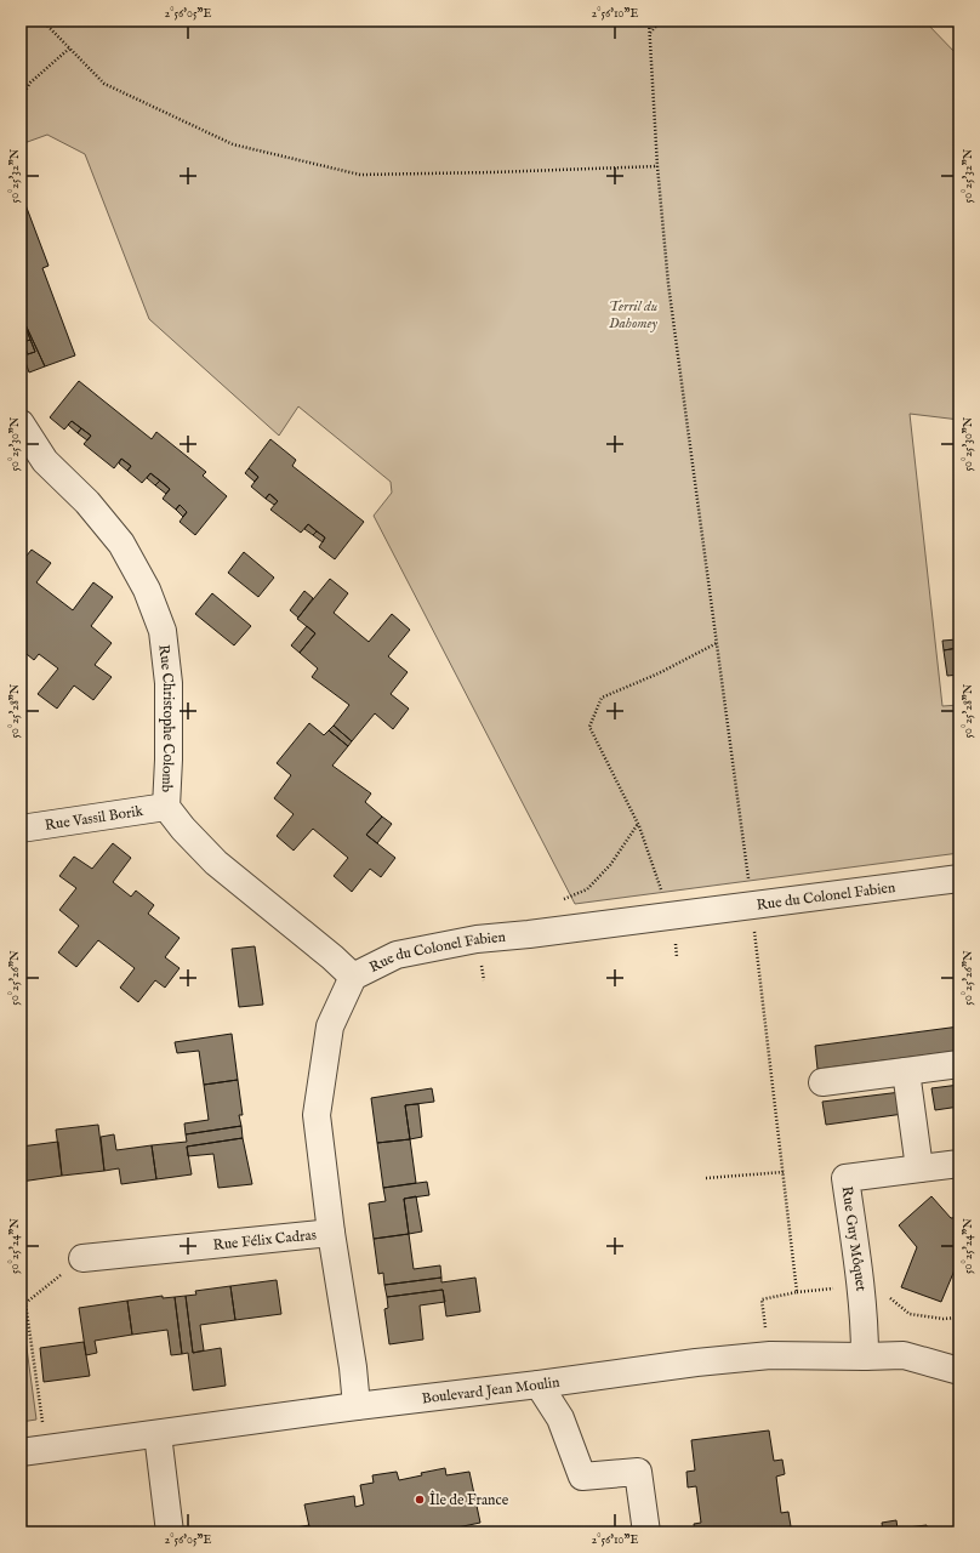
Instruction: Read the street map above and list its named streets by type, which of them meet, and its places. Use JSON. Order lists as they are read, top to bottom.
{
  "streets": {
    "street": [
      "Rue Christophe Colomb",
      "Rue Vassil Borik",
      "Rue du Colonel Fabien",
      "Rue Félix Cadras",
      "Rue Guy Môquet",
      "Boulevard Jean Moulin"
    ]
  },
  "crossings": [
    ["Rue Christophe Colomb", "Rue Vassil Borik"],
    ["Rue Christophe Colomb", "Rue du Colonel Fabien"],
    ["Rue du Colonel Fabien", "Rue Félix Cadras"],
    ["Rue du Colonel Fabien", "Boulevard Jean Moulin"],
    ["Rue Guy Môquet", "Boulevard Jean Moulin"]
  ],
  "parks": ["Terril du Dahomey"],
  "places": ["Île de France"],
  "coordinates": [
    "2°56'05\"E",
    "2°56'10\"E",
    "50°25'32\"N",
    "50°25'30\"N",
    "50°25'28\"N",
    "50°25'26\"N",
    "50°25'24\"N"
  ]
}
